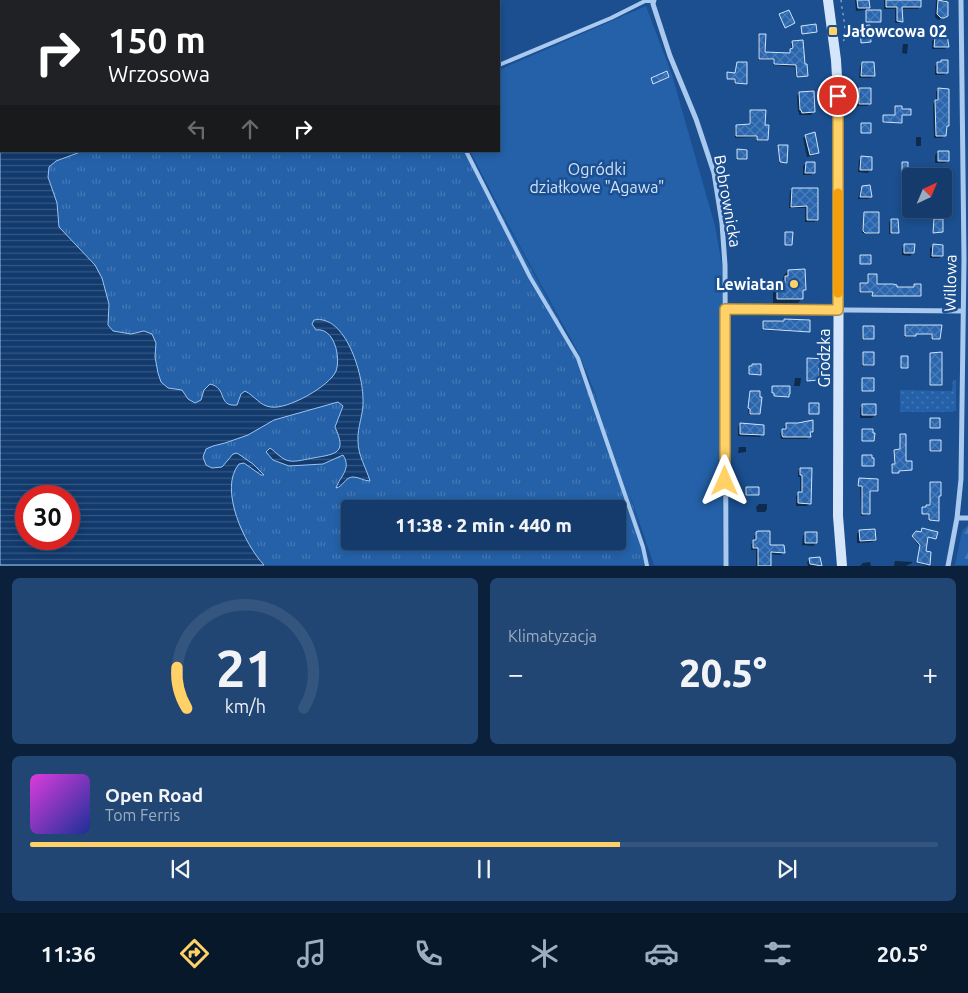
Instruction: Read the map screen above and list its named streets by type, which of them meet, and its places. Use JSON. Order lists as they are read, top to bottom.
{
  "streets": {
    "street": ["Bobrownicka", "Willowa", "Grodzka"]
  },
  "parks": ["Ogródki działkowe \"Agawa\""],
  "places": {
    "transit": ["Jałowcowa 02"],
    "other": ["Lewiatan"]
  },
  "north": "top right",
  "page": {
    "turn": ["150 m", "Wrzosowa"],
    "limit": "30",
    "trip": "11:38 · 2 min · 440 m",
    "tile": "Klimatyzacja",
    "heat": ["−", "20.5°", "+"],
    "song": ["Open Road", "Tom Ferris"],
    "tabs": ["11:36", "20.5°"],
    "gauge": ["21", "km/h"]
  }
}
